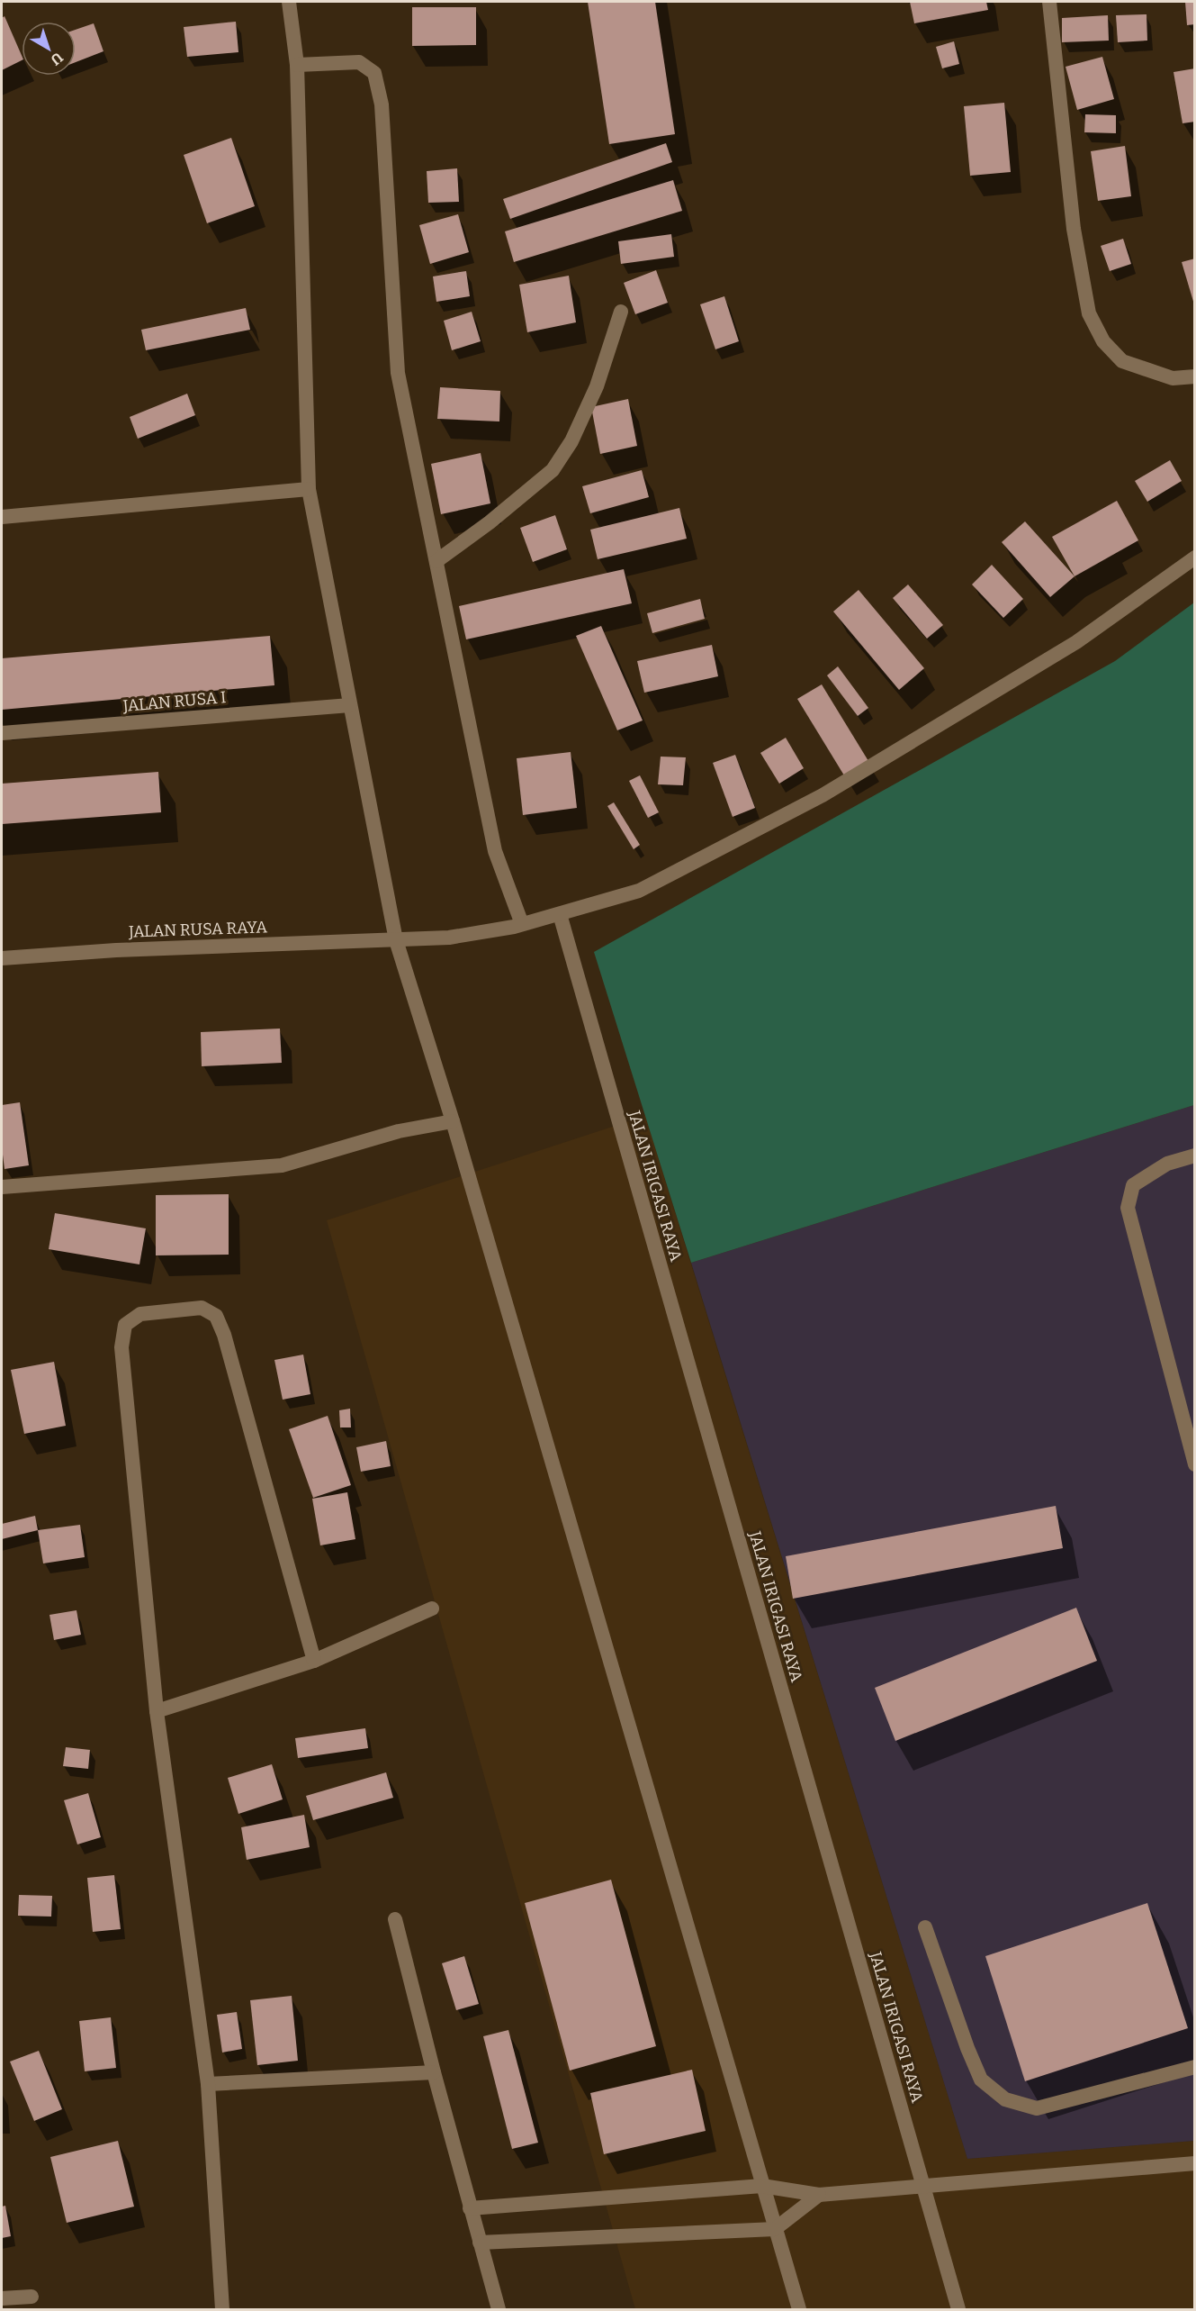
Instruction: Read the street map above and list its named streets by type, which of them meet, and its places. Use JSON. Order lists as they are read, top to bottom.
{
  "streets": {
    "street": ["JALAN RUSA I", "JALAN RUSA RAYA", "JALAN IRIGASI RAYA"]
  },
  "crossings": [
    ["JALAN RUSA RAYA", "JALAN IRIGASI RAYA"]
  ],
  "north": "bottom right"
}
